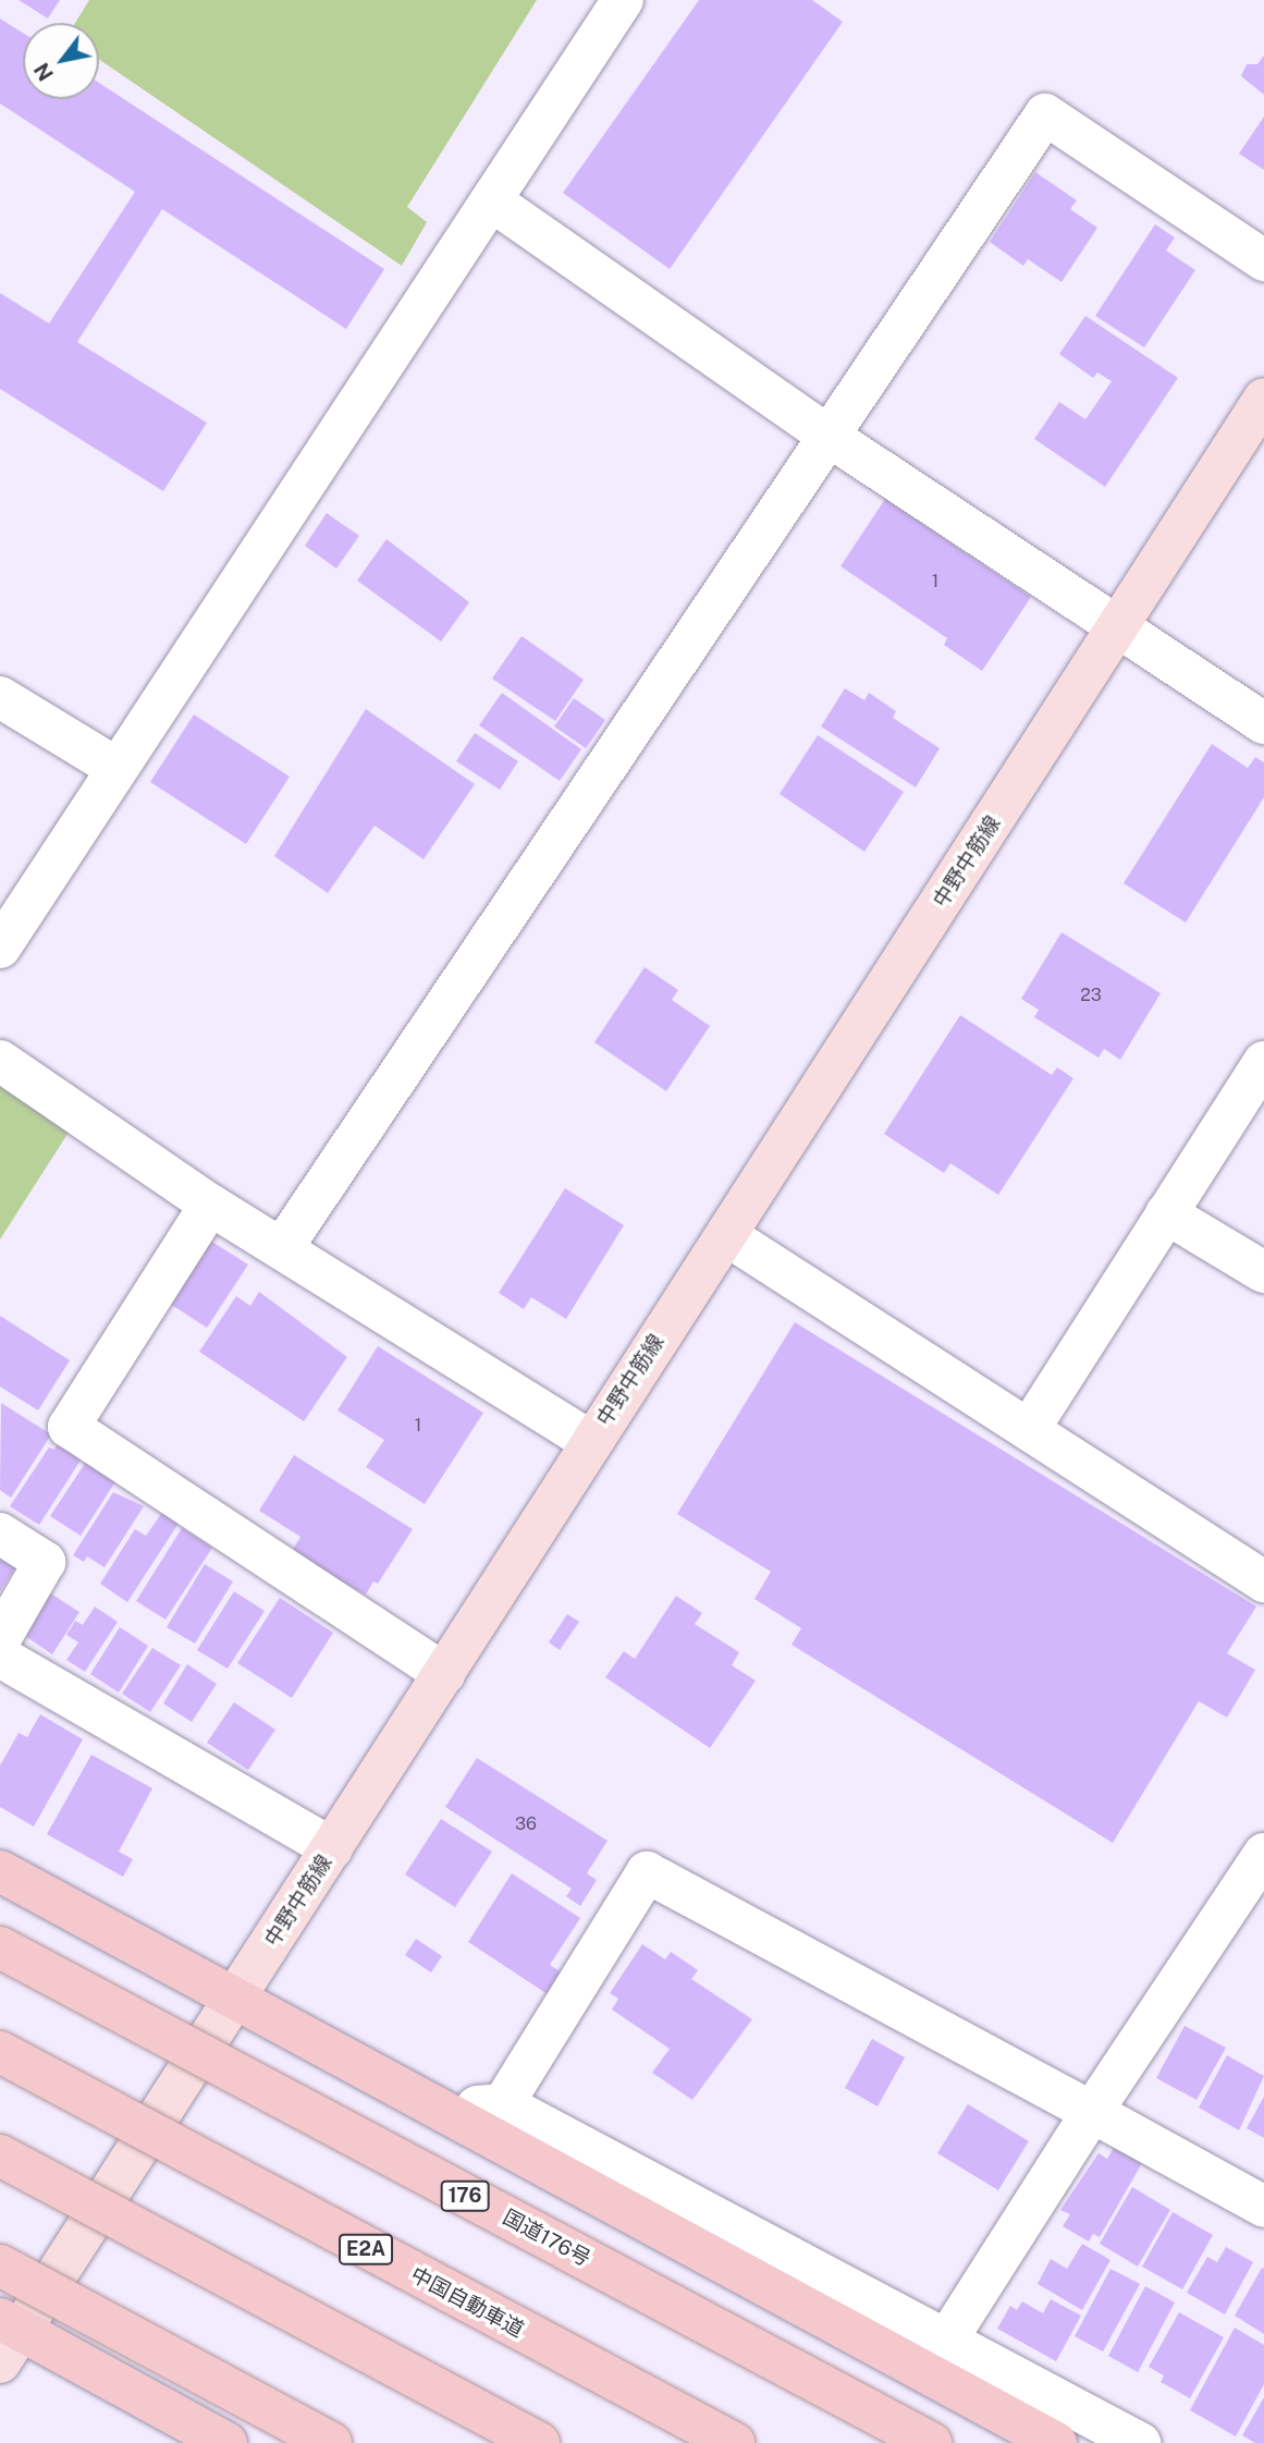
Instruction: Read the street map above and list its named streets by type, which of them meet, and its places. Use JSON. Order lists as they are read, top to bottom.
{
  "streets": {
    "highway": [
      "176",
      "国道176号",
      "E2A",
      "中国自動車道"
    ],
    "main road": ["中野中筋線"]
  },
  "house_numbers": [
    "1",
    "23",
    "1",
    "36"
  ],
  "north": "bottom left"
}
